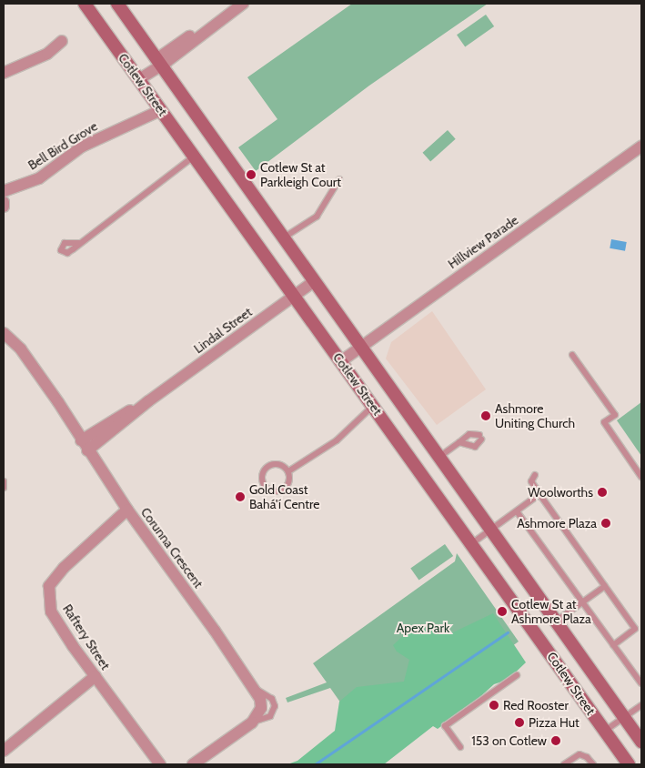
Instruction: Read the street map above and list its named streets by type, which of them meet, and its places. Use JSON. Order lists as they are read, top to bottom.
{
  "streets": {
    "main road": ["Cotlew Street"],
    "street": [
      "Bell Bird Grove",
      "Hillview Parade",
      "Lindal Street",
      "Corunna Crescent",
      "Raftery Street"
    ]
  },
  "crossings": [
    ["Cotlew Street", "Bell Bird Grove"],
    ["Cotlew Street", "Hillview Parade"],
    ["Cotlew Street", "Lindal Street"],
    ["Lindal Street", "Corunna Crescent"],
    ["Corunna Crescent", "Raftery Street"]
  ],
  "parks": ["Apex Park"],
  "places": [
    "Cotlew St at Parkleigh Court",
    "Ashmore Uniting Church",
    "Woolworths",
    "Gold Coast Bahá'í Centre",
    "Ashmore Plaza",
    "Cotlew St at Ashmore Plaza",
    "Red Rooster",
    "Pizza Hut",
    "153 on Cotlew"
  ]
}
